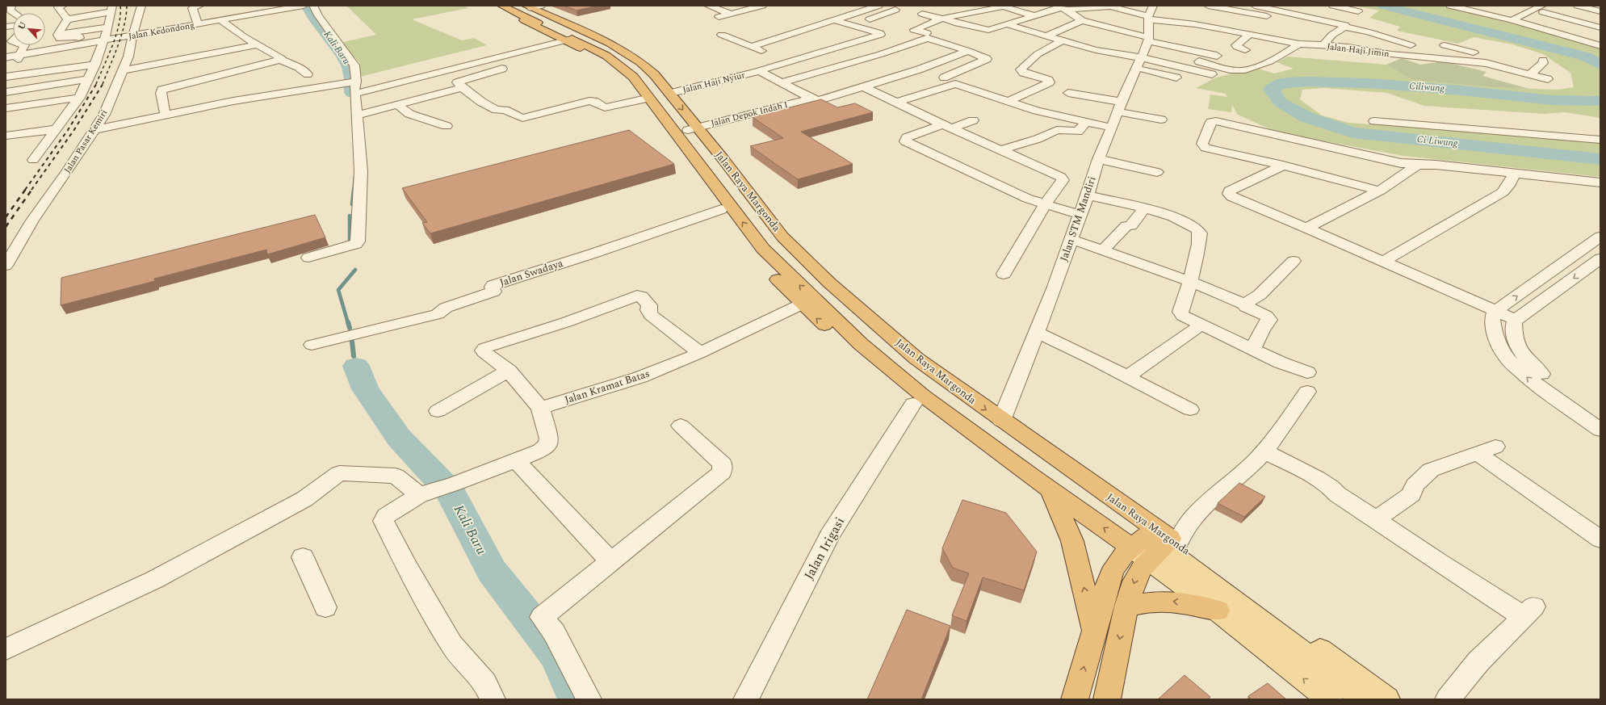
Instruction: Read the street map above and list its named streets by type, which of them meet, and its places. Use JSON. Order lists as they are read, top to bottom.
{
  "streets": {
    "highway": ["Jalan Raya Margonda"],
    "street": [
      "Jalan Kedondong",
      "Jalan Haji Jimin",
      "Jalan Haji Nyiur",
      "Jalan Depok Indah I",
      "Jalan Pasar Kemiri",
      "Jalan STM Mandiri",
      "Jalan Swadaya",
      "Jalan Kramat Batas",
      "Jalan Irigasi"
    ]
  },
  "crossings": [
    ["Jalan Kedondong", "Jalan Pasar Kemiri"],
    ["Jalan Haji Jimin", "Jalan STM Mandiri"],
    ["Jalan Haji Nyiur", "Jalan Raya Margonda"],
    ["Jalan Depok Indah I", "Jalan Raya Margonda"],
    ["Jalan Raya Margonda", "Jalan STM Mandiri"],
    ["Jalan Raya Margonda", "Jalan Swadaya"],
    ["Jalan Raya Margonda", "Jalan Kramat Batas"],
    ["Jalan Raya Margonda", "Jalan Irigasi"]
  ],
  "water": ["Kali Baru", "Ciliwung", "Ci Liwung"],
  "north": "top left"
}
